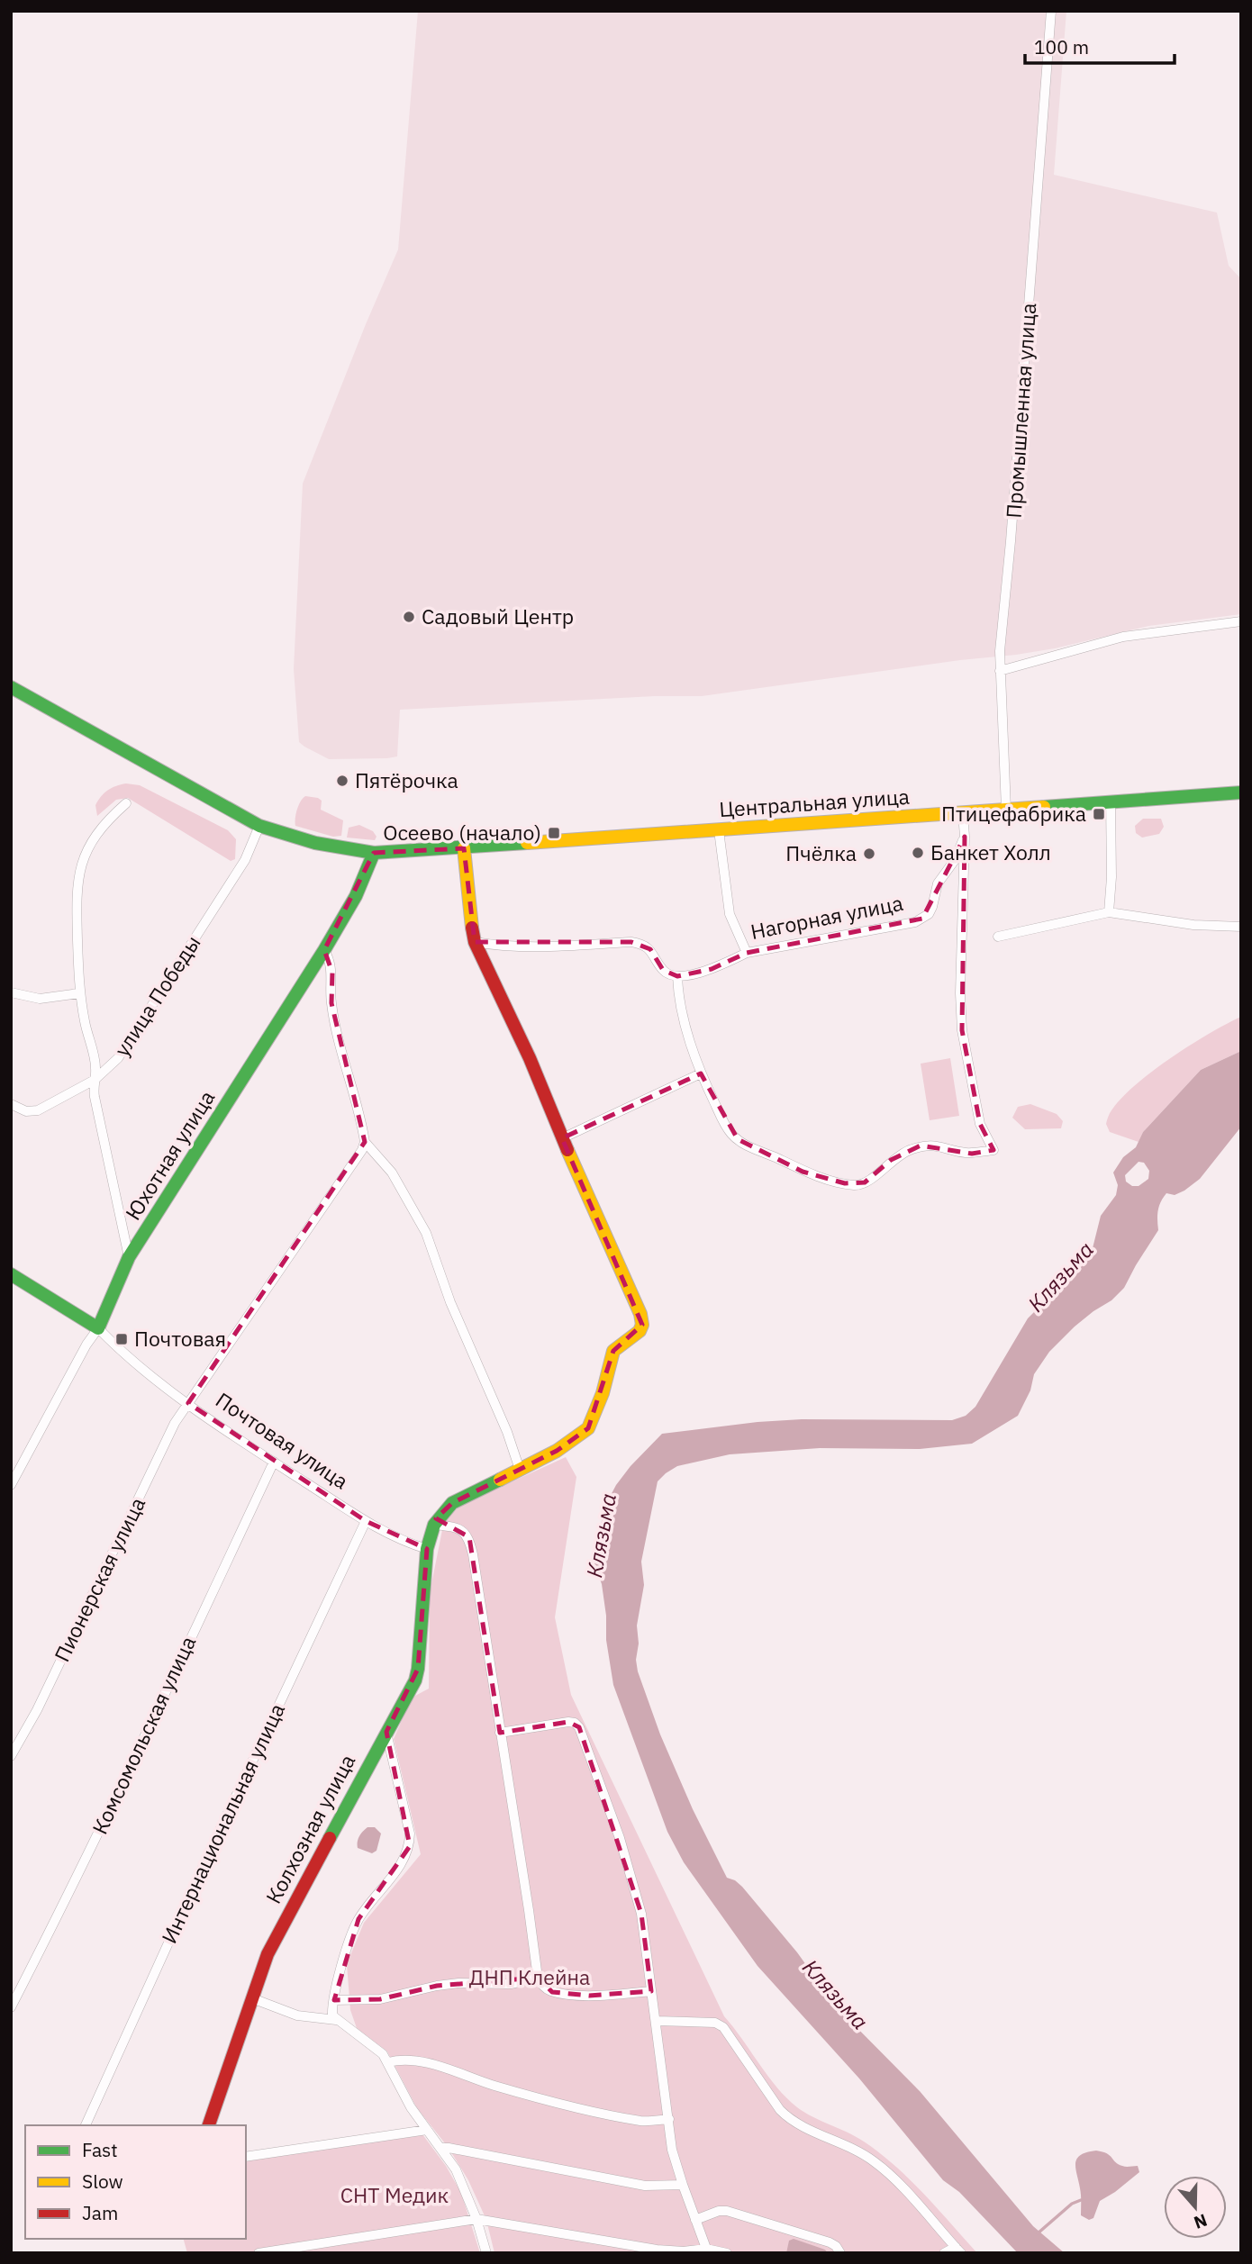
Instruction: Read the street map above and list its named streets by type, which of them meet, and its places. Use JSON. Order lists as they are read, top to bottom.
{
  "streets": {
    "street": [
      "Промышленная улица",
      "Центральная улица",
      "Нагорная улица",
      "улица Победы",
      "Юхотная улица",
      "Почтовая улица",
      "Пионерская улица",
      "Комсомольская улица",
      "Интернациональная улица",
      "Колхозная улица"
    ]
  },
  "crossings": [
    ["Промышленная улица", "Центральная улица"],
    ["Центральная улица", "улица Победы"],
    ["Центральная улица", "Юхотная улица"],
    ["Юхотная улица", "Почтовая улица"],
    ["Почтовая улица", "Пионерская улица"],
    ["Почтовая улица", "Комсомольская улица"],
    ["Почтовая улица", "Интернациональная улица"],
    ["Почтовая улица", "Колхозная улица"]
  ],
  "water": ["Клязьма"],
  "parks": ["ДНП Клейна", "СНТ Медик"],
  "places": {
    "other": [
      "Садовый Центр",
      "Пятёрочка",
      "Банкет Холл",
      "Пчёлка"
    ],
    "transit": ["Птицефабрика", "Осеево (начало)", "Почтовая"]
  },
  "legend": ["Fast", "Slow", "Jam"],
  "scale_bar": "100 m",
  "north": "bottom"
}
